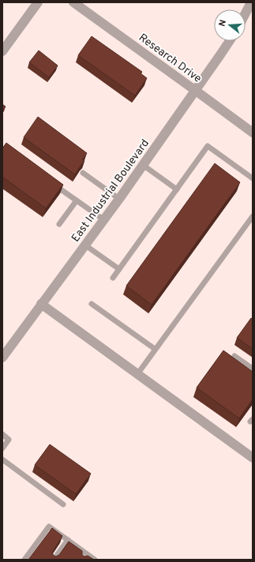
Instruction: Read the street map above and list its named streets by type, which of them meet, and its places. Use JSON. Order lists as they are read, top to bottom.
{
  "streets": {
    "street": ["Research Drive", "East Industrial Boulevard"]
  },
  "crossings": [
    ["Research Drive", "East Industrial Boulevard"]
  ],
  "north": "left"
}
